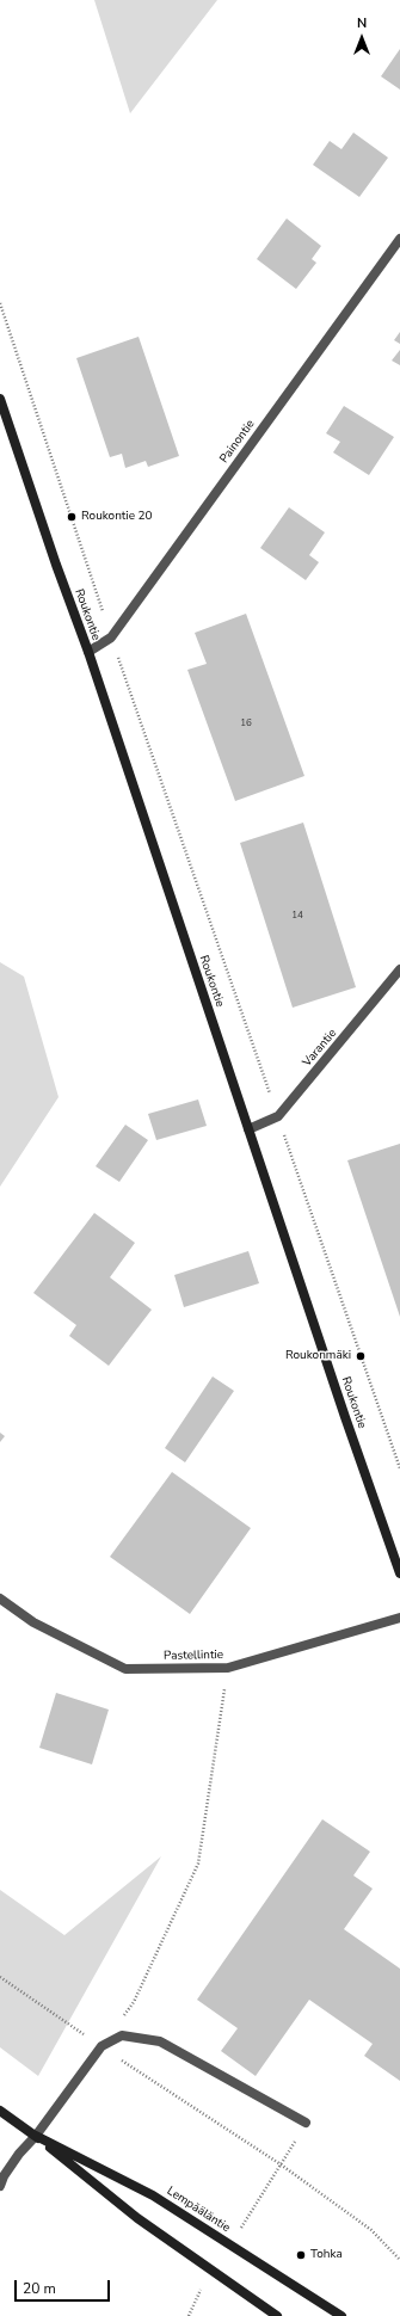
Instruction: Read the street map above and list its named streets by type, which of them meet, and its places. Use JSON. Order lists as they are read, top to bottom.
{
  "streets": {
    "street": [
      "Painontie",
      "Roukontie",
      "Varantie",
      "Pastellintie",
      "Lempääläntie"
    ]
  },
  "crossings": [
    ["Painontie", "Roukontie"],
    ["Roukontie", "Varantie"]
  ],
  "places": ["Roukontie 20", "Roukonmäki", "Tohka"],
  "house_numbers": ["16", "14"],
  "scale_bar": "20 m",
  "north": "top"
}
